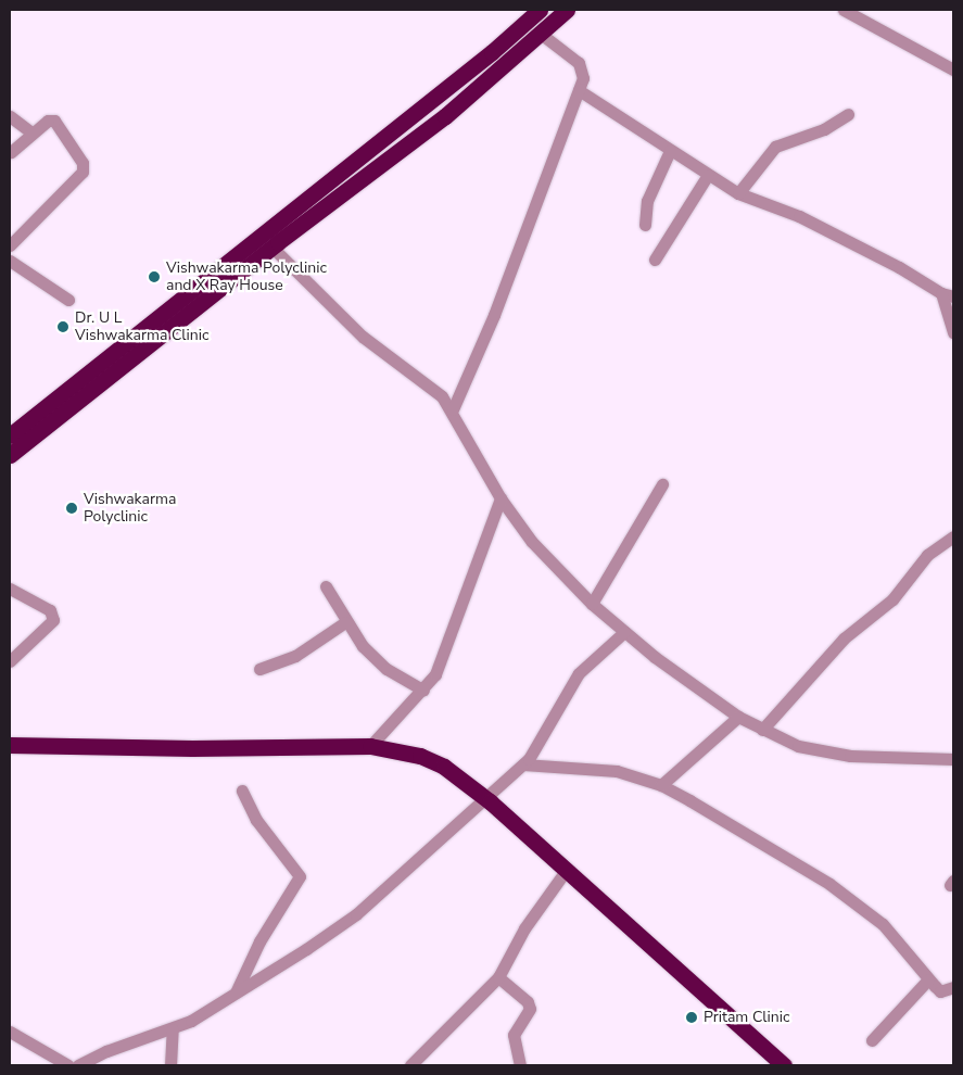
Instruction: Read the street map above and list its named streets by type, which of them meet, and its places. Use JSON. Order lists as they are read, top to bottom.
{
  "places": [
    "Vishwakarma Polyclinic and X Ray House",
    "Dr. U L Vishwakarma Clinic",
    "Vishwakarma Polyclinic",
    "Pritam Clinic"
  ]
}
